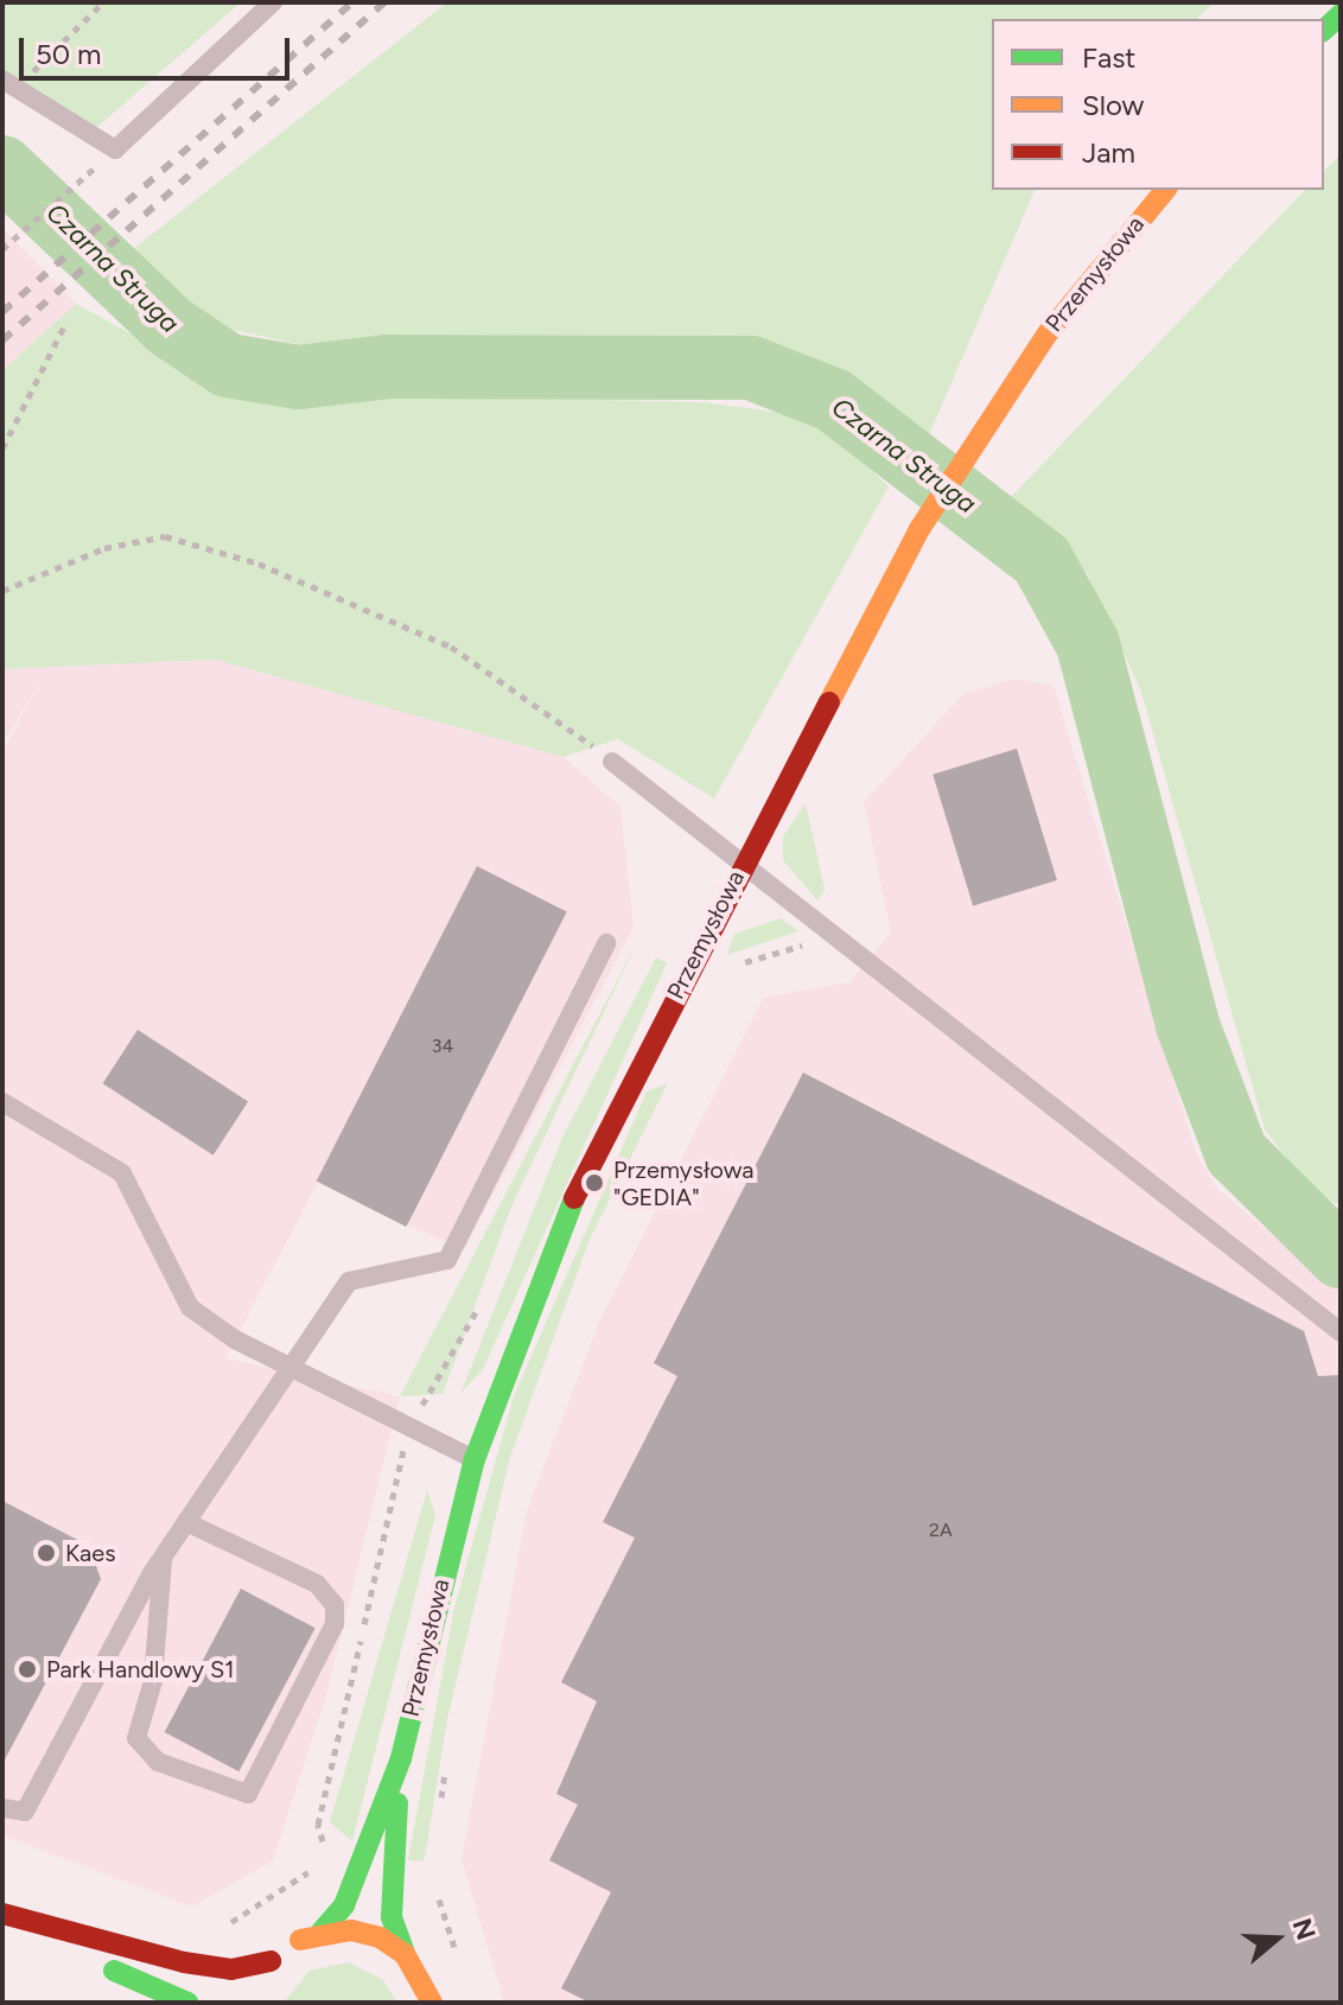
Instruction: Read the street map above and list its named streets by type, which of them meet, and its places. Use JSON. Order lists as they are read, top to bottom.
{
  "streets": {
    "street": ["Przemysłowa"]
  },
  "water": ["Czarna Struga"],
  "places": ["Przemysłowa \"GEDIA\"", "Kaes", "Park Handlowy S1"],
  "house_numbers": ["34", "2A"],
  "legend": ["Fast", "Slow", "Jam"],
  "scale_bar": "50 m",
  "north": "right"
}
